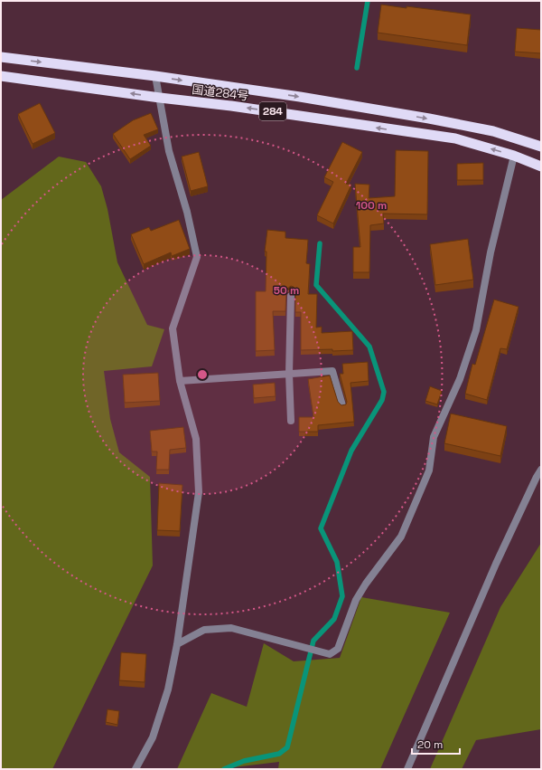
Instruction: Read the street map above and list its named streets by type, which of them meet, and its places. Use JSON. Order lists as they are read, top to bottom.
{
  "streets": {
    "highway": ["国道284号", "284"]
  },
  "scale_bar": "20 m",
  "rings": ["100 m", "50 m"]
}
